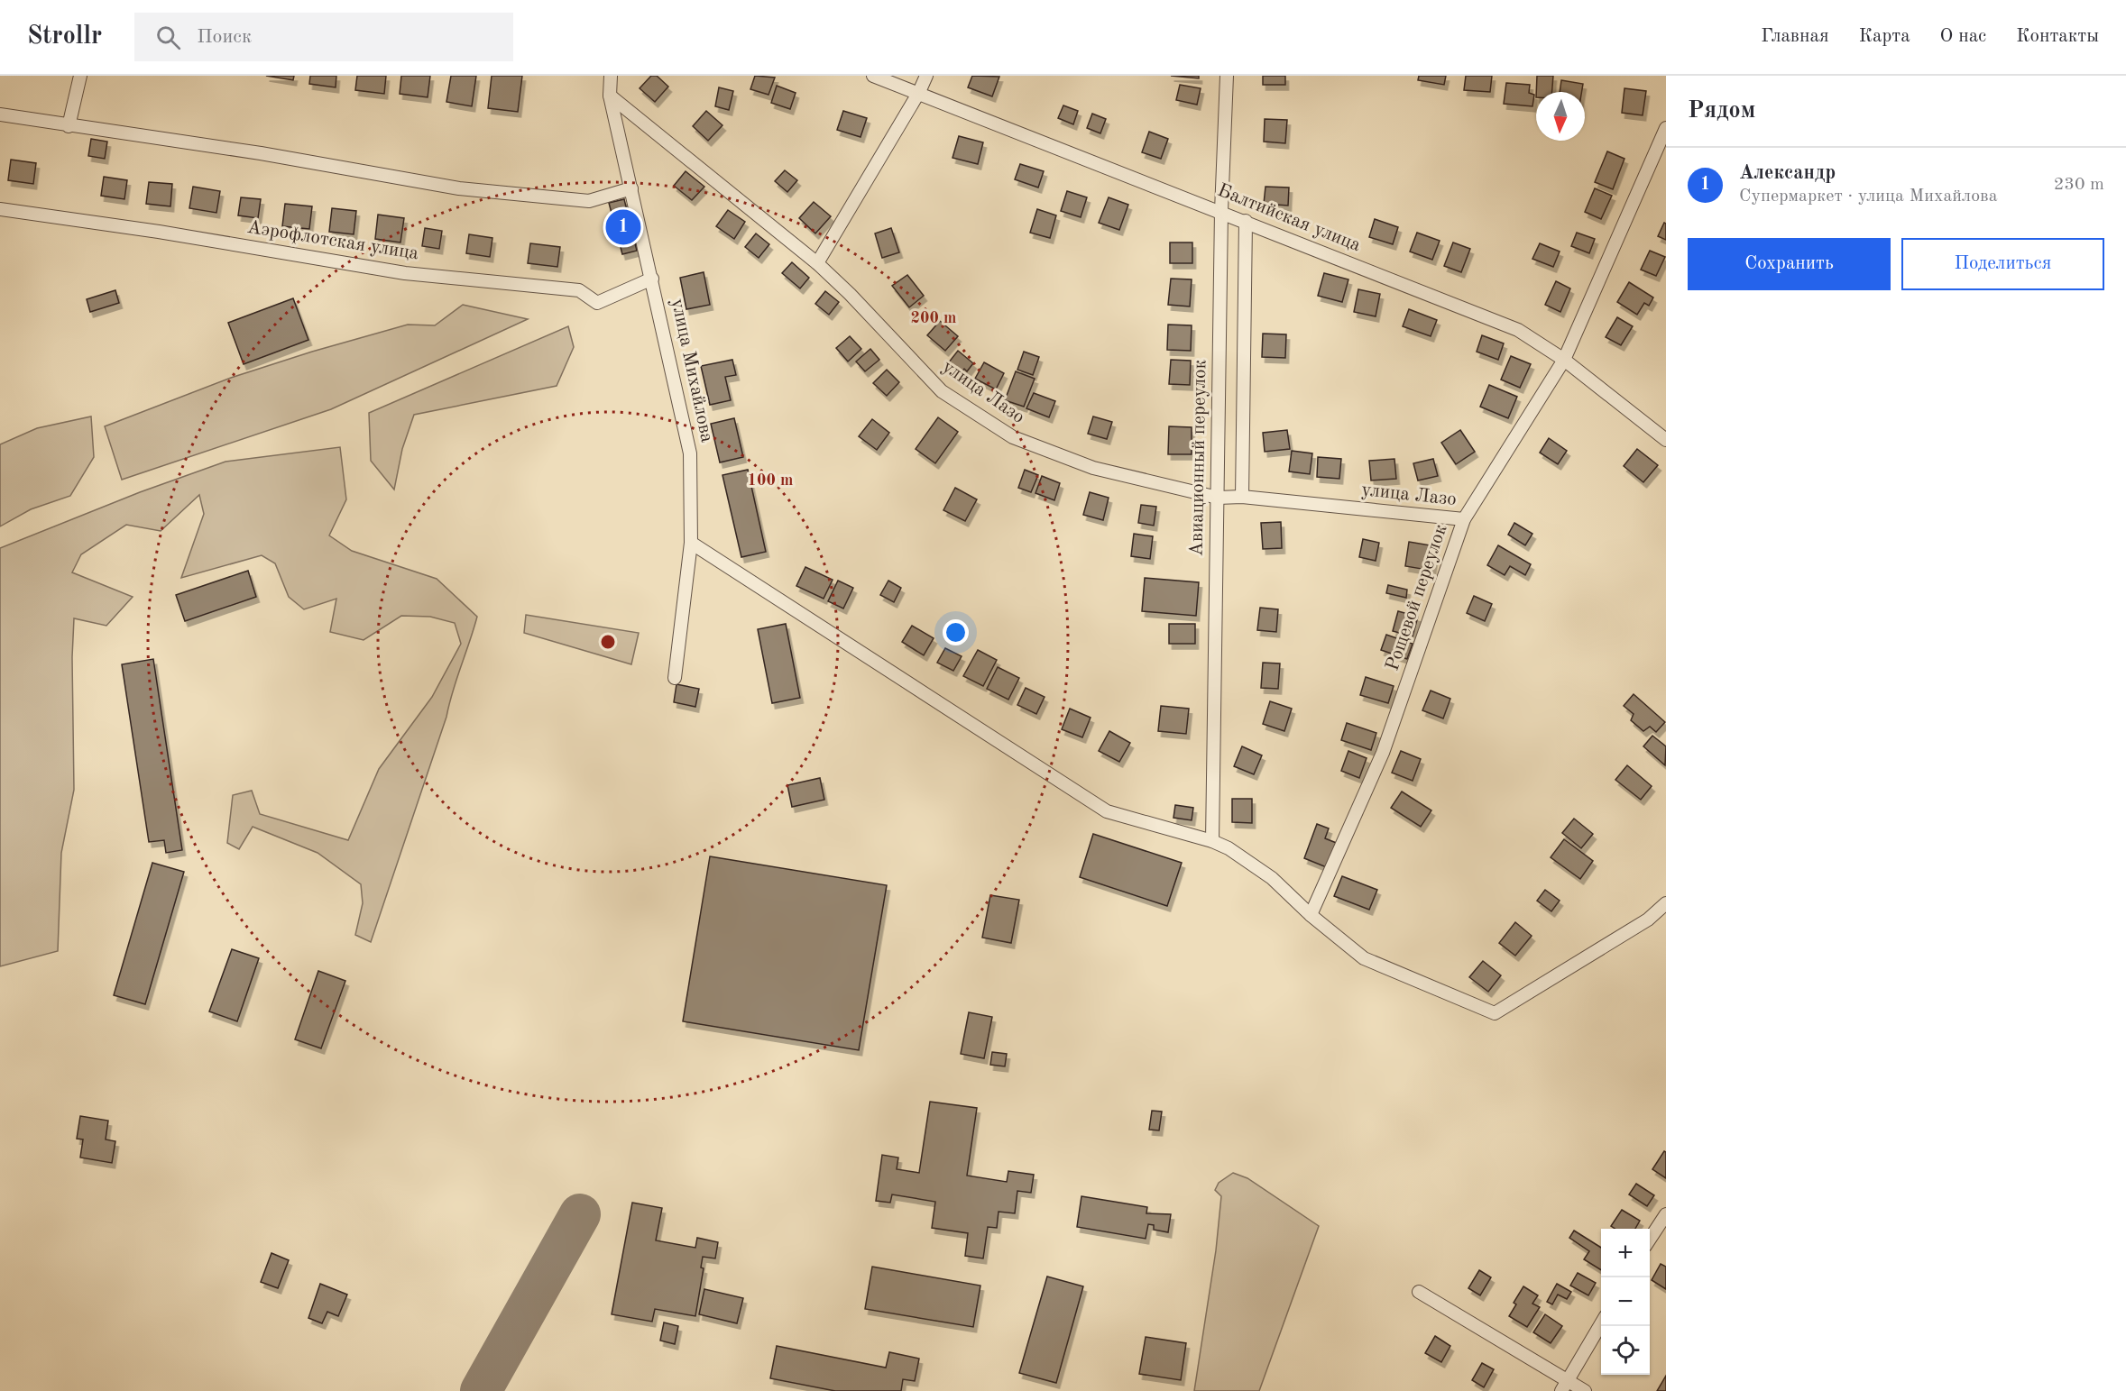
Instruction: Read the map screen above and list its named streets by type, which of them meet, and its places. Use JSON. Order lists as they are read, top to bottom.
{
  "streets": {
    "street": [
      "Балтийская улица",
      "Аэрофлотская улица",
      "улица Михайлова",
      "улица Лазо",
      "Авиационный переулок",
      "Рощевой переулок"
    ]
  },
  "crossings": [
    ["Балтийская улица", "Авиационный переулок"],
    ["Балтийская улица", "Рощевой переулок"],
    ["Аэрофлотская улица", "улица Михайлова"],
    ["улица Михайлова", "улица Лазо"],
    ["улица Лазо", "Авиационный переулок"],
    ["улица Лазо", "Рощевой переулок"]
  ],
  "north": "bottom",
  "page": {
    "header": "Strollr",
    "search": "Поиск",
    "nav": [
      "Главная",
      "Карта",
      "О нас",
      "Контакты"
    ],
    "heading": "Рядом",
    "list": [
      {
        "mark": "1",
        "name": "Александр",
        "note": "Супермаркет · улица Михайлова",
        "value": "230 m"
      }
    ],
    "pins": "1",
    "buttons": ["Сохранить", "Поделиться"],
    "map_buttons": ["+", "−"]
  },
  "rings": ["200 m", "100 m"]
}
